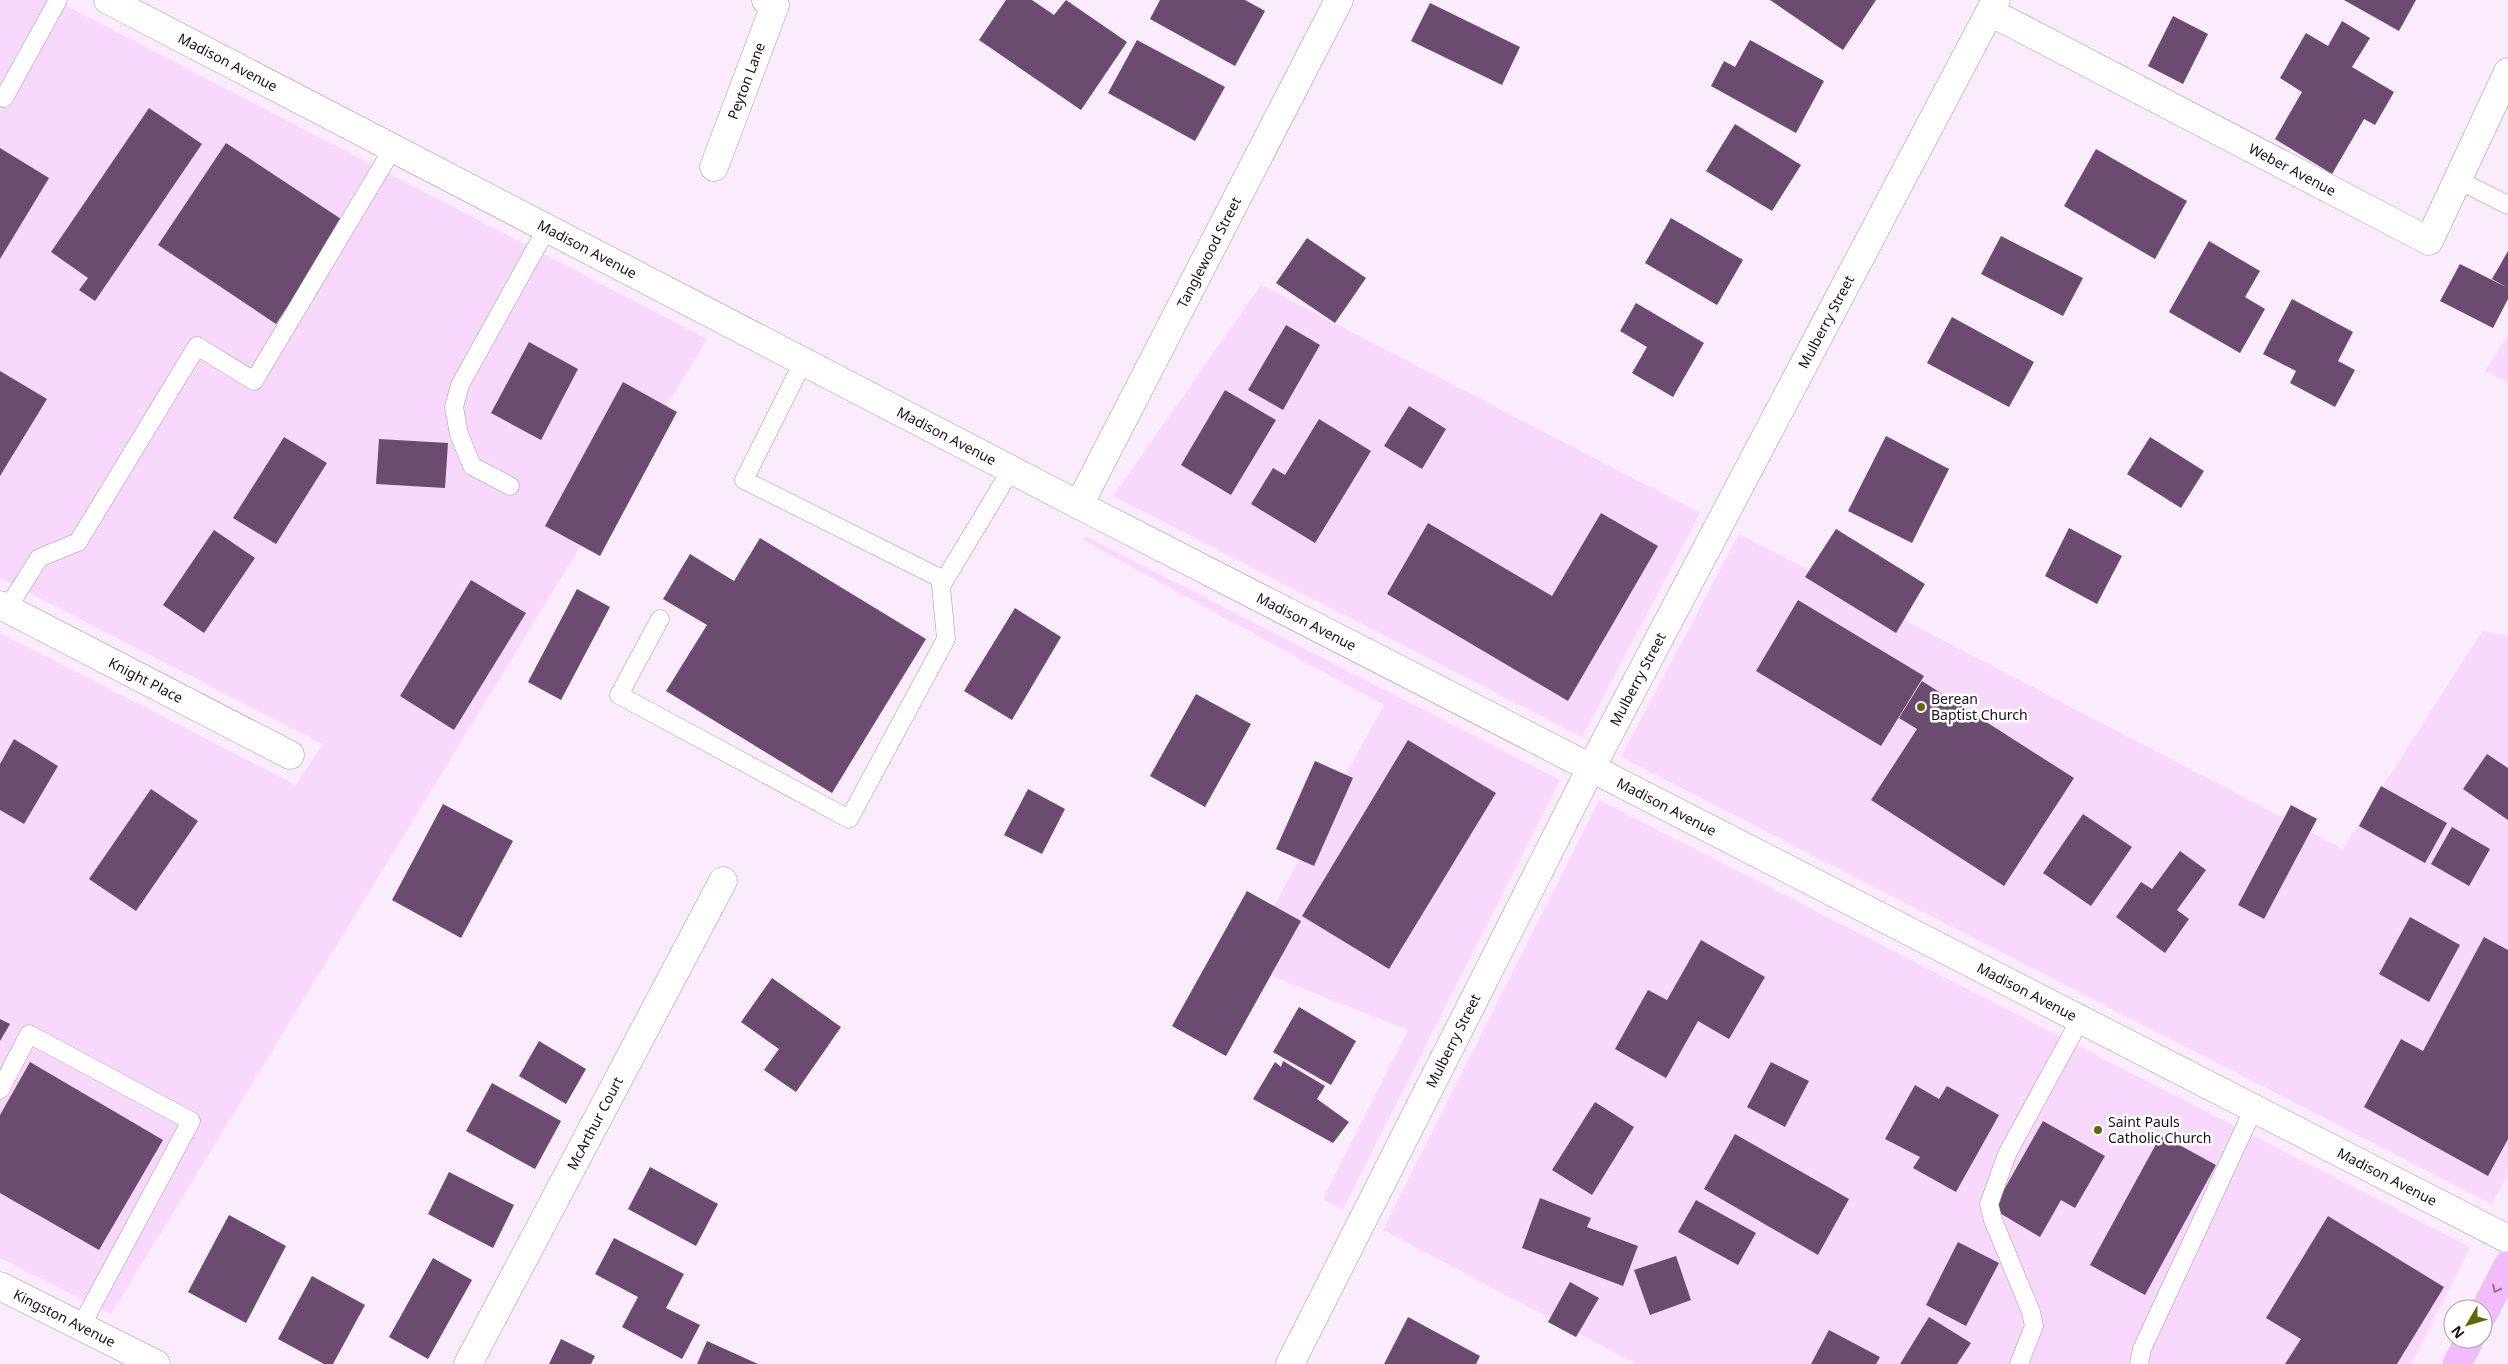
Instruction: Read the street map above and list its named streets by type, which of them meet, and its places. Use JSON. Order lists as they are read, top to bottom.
{
  "streets": {
    "street": [
      "Madison Avenue",
      "Peyton Lane",
      "Weber Avenue",
      "Tanglewood Street",
      "Mulberry Street",
      "Knight Place",
      "McArthur Court",
      "Kingston Avenue"
    ]
  },
  "crossings": [
    ["Madison Avenue", "Tanglewood Street"],
    ["Madison Avenue", "Mulberry Street"],
    ["Weber Avenue", "Mulberry Street"]
  ],
  "places": ["Berean Baptist Church", "Saint Pauls Catholic Church"],
  "north": "bottom left"
}
